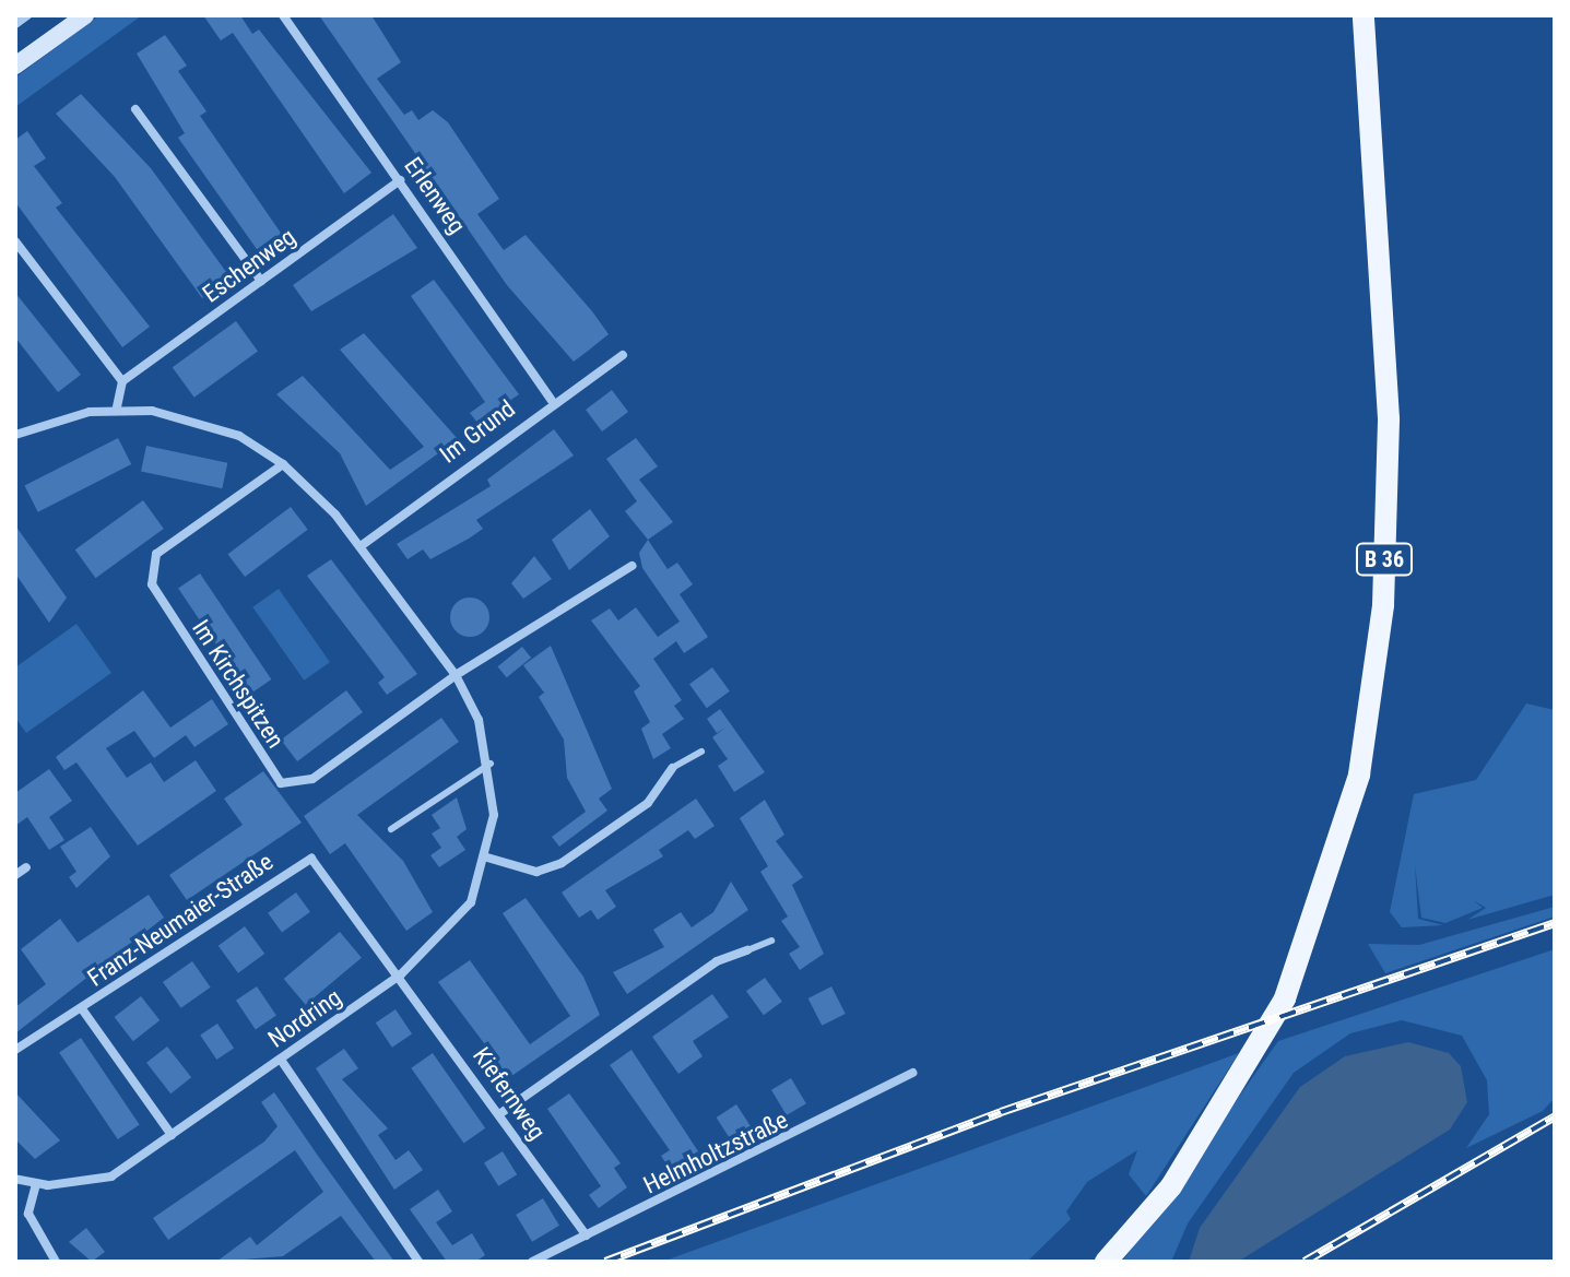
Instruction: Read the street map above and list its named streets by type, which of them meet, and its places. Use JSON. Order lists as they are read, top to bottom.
{
  "streets": {
    "main road": ["B 36"],
    "street": [
      "Erlenweg",
      "Eschenweg",
      "Im Grund",
      "Im Kirchspitzen",
      "Franz-Neumaier-Straße",
      "Nordring",
      "Kiefernweg",
      "Helmholtzstraße"
    ]
  },
  "crossings": [
    ["Erlenweg", "Eschenweg"],
    ["Erlenweg", "Im Grund"],
    ["Im Grund", "Nordring"],
    ["Im Kirchspitzen", "Nordring"],
    ["Franz-Neumaier-Straße", "Nordring"],
    ["Franz-Neumaier-Straße", "Kiefernweg"],
    ["Nordring", "Kiefernweg"],
    ["Kiefernweg", "Helmholtzstraße"]
  ]
}
